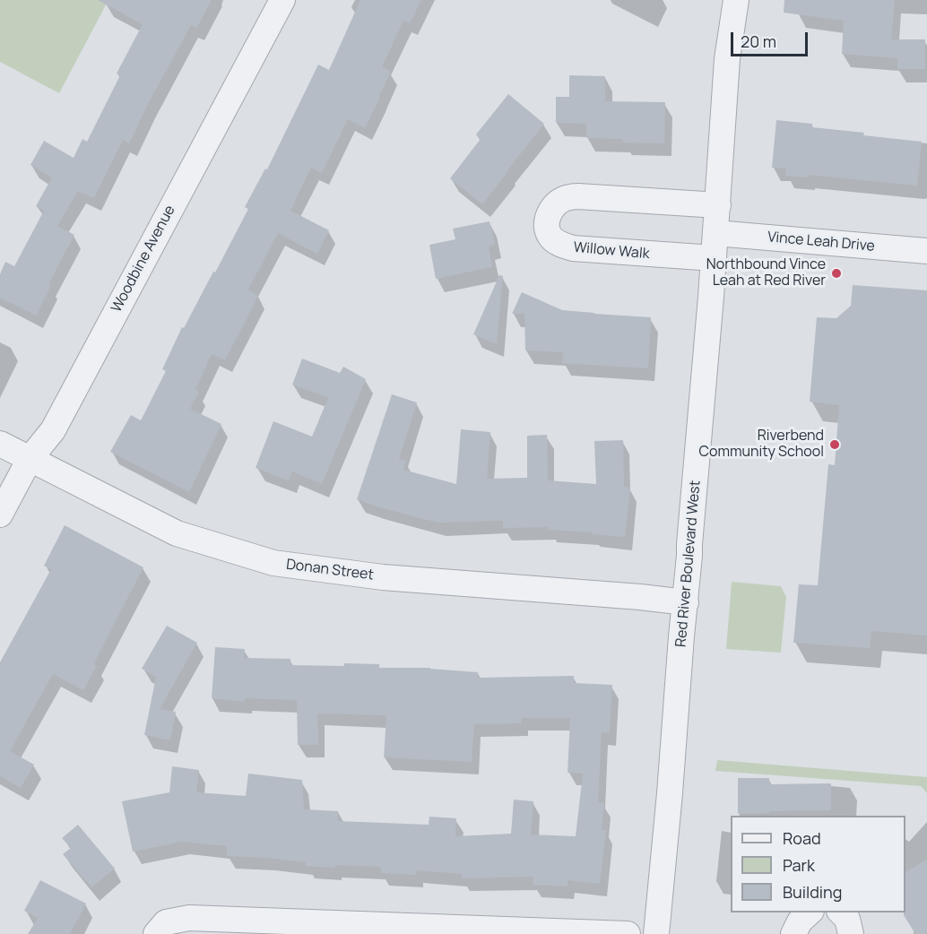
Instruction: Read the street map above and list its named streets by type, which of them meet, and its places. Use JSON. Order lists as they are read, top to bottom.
{
  "streets": {
    "street": [
      "Vince Leah Drive",
      "Willow Walk",
      "Woodbine Avenue",
      "Red River Boulevard West",
      "Donan Street"
    ]
  },
  "crossings": [
    ["Vince Leah Drive", "Red River Boulevard West"],
    ["Willow Walk", "Red River Boulevard West"],
    ["Woodbine Avenue", "Donan Street"],
    ["Red River Boulevard West", "Donan Street"]
  ],
  "places": ["Northbound Vince Leah at Red River", "Riverbend Community School"],
  "legend": ["Road", "Park", "Building"],
  "scale_bar": "20 m"
}
